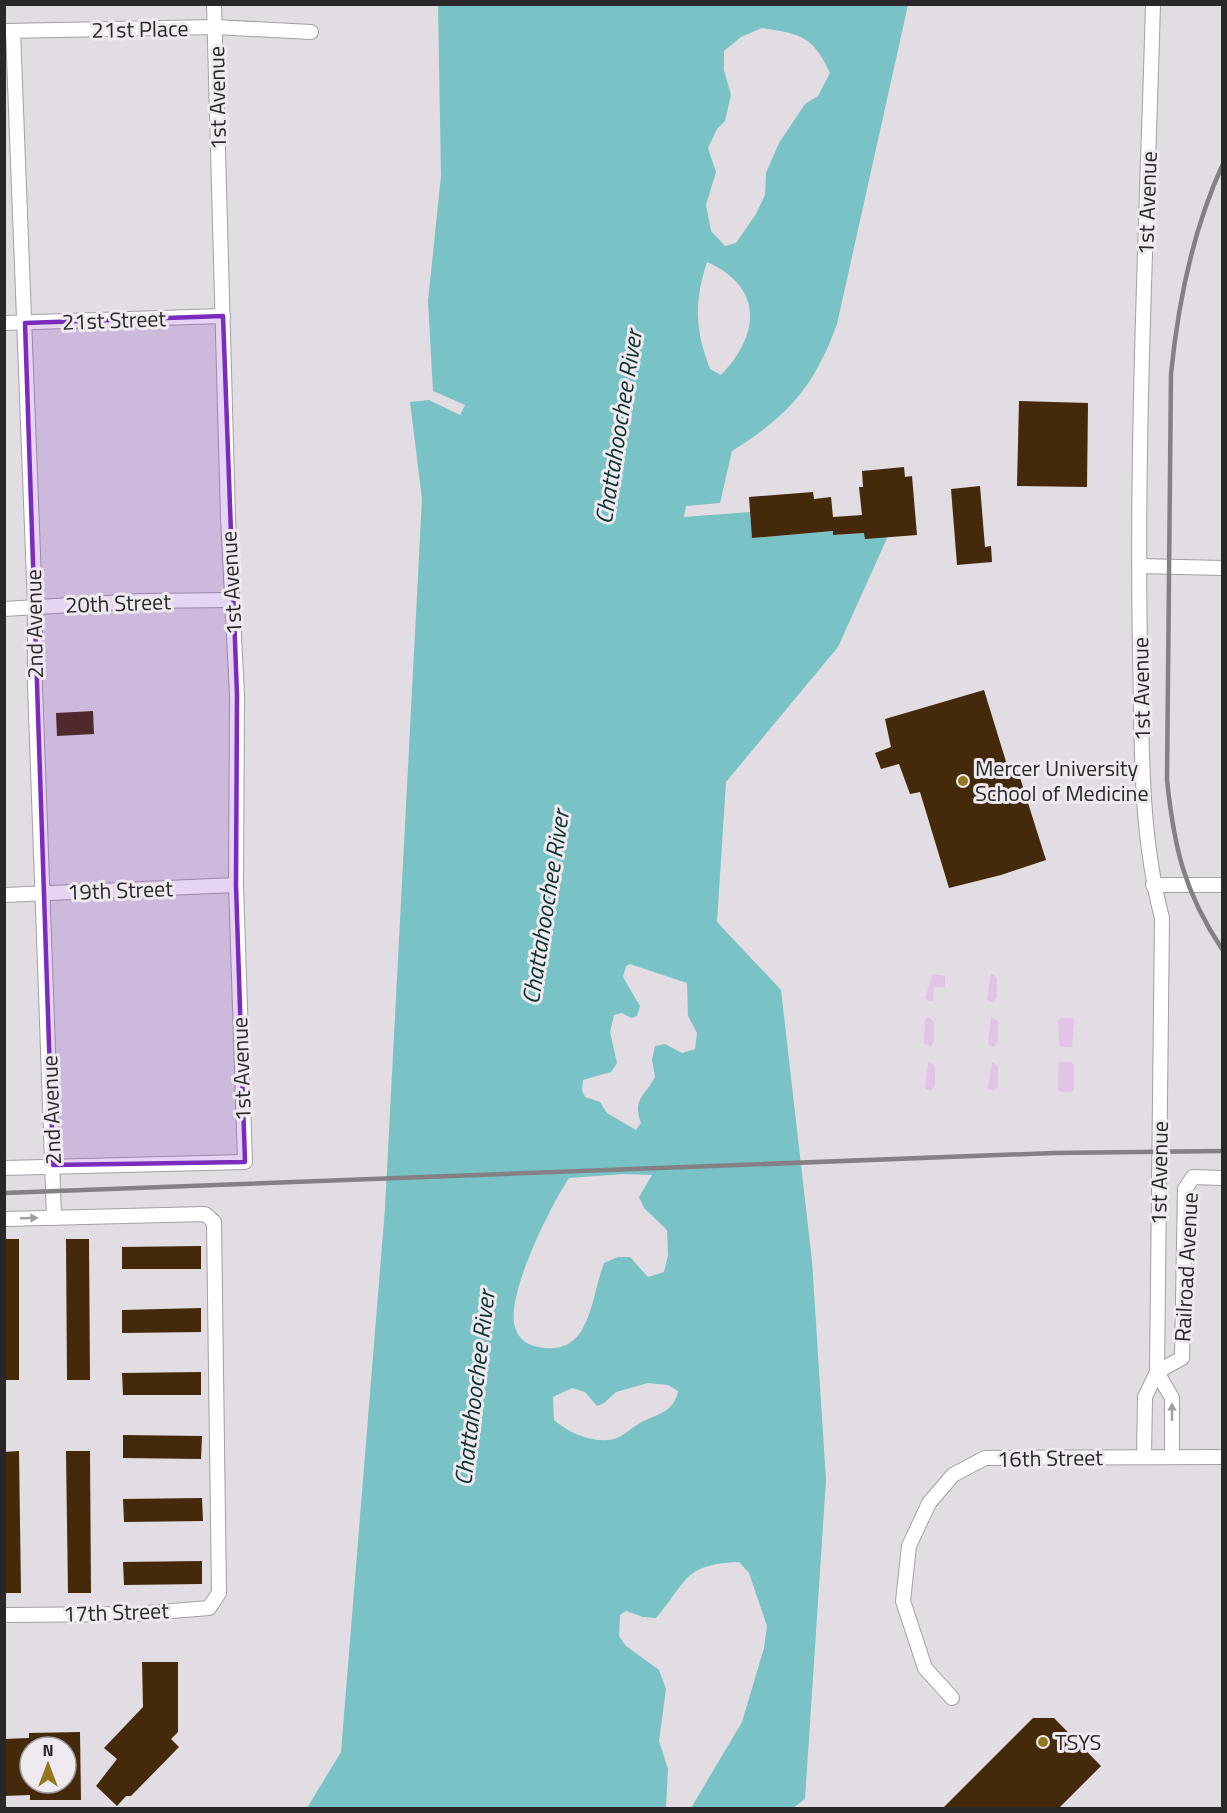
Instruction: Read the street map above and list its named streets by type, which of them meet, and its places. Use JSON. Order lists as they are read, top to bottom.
{
  "streets": {
    "street": [
      "21st Place",
      "1st Avenue",
      "21st Street",
      "20th Street",
      "2nd Avenue",
      "19th Street",
      "Railroad Avenue",
      "16th Street",
      "17th Street"
    ]
  },
  "crossings": [
    ["21st Place", "1st Avenue"],
    ["21st Place", "2nd Avenue"],
    ["1st Avenue", "21st Street"],
    ["1st Avenue", "20th Street"],
    ["1st Avenue", "2nd Avenue"],
    ["1st Avenue", "19th Street"],
    ["1st Avenue", "Railroad Avenue"],
    ["1st Avenue", "16th Street"],
    ["21st Street", "2nd Avenue"],
    ["20th Street", "2nd Avenue"],
    ["2nd Avenue", "19th Street"],
    ["2nd Avenue", "17th Street"]
  ],
  "water": ["Chattahoochee River"],
  "places": ["Mercer University School of Medicine", "TSYS"],
  "north": "top"
}
